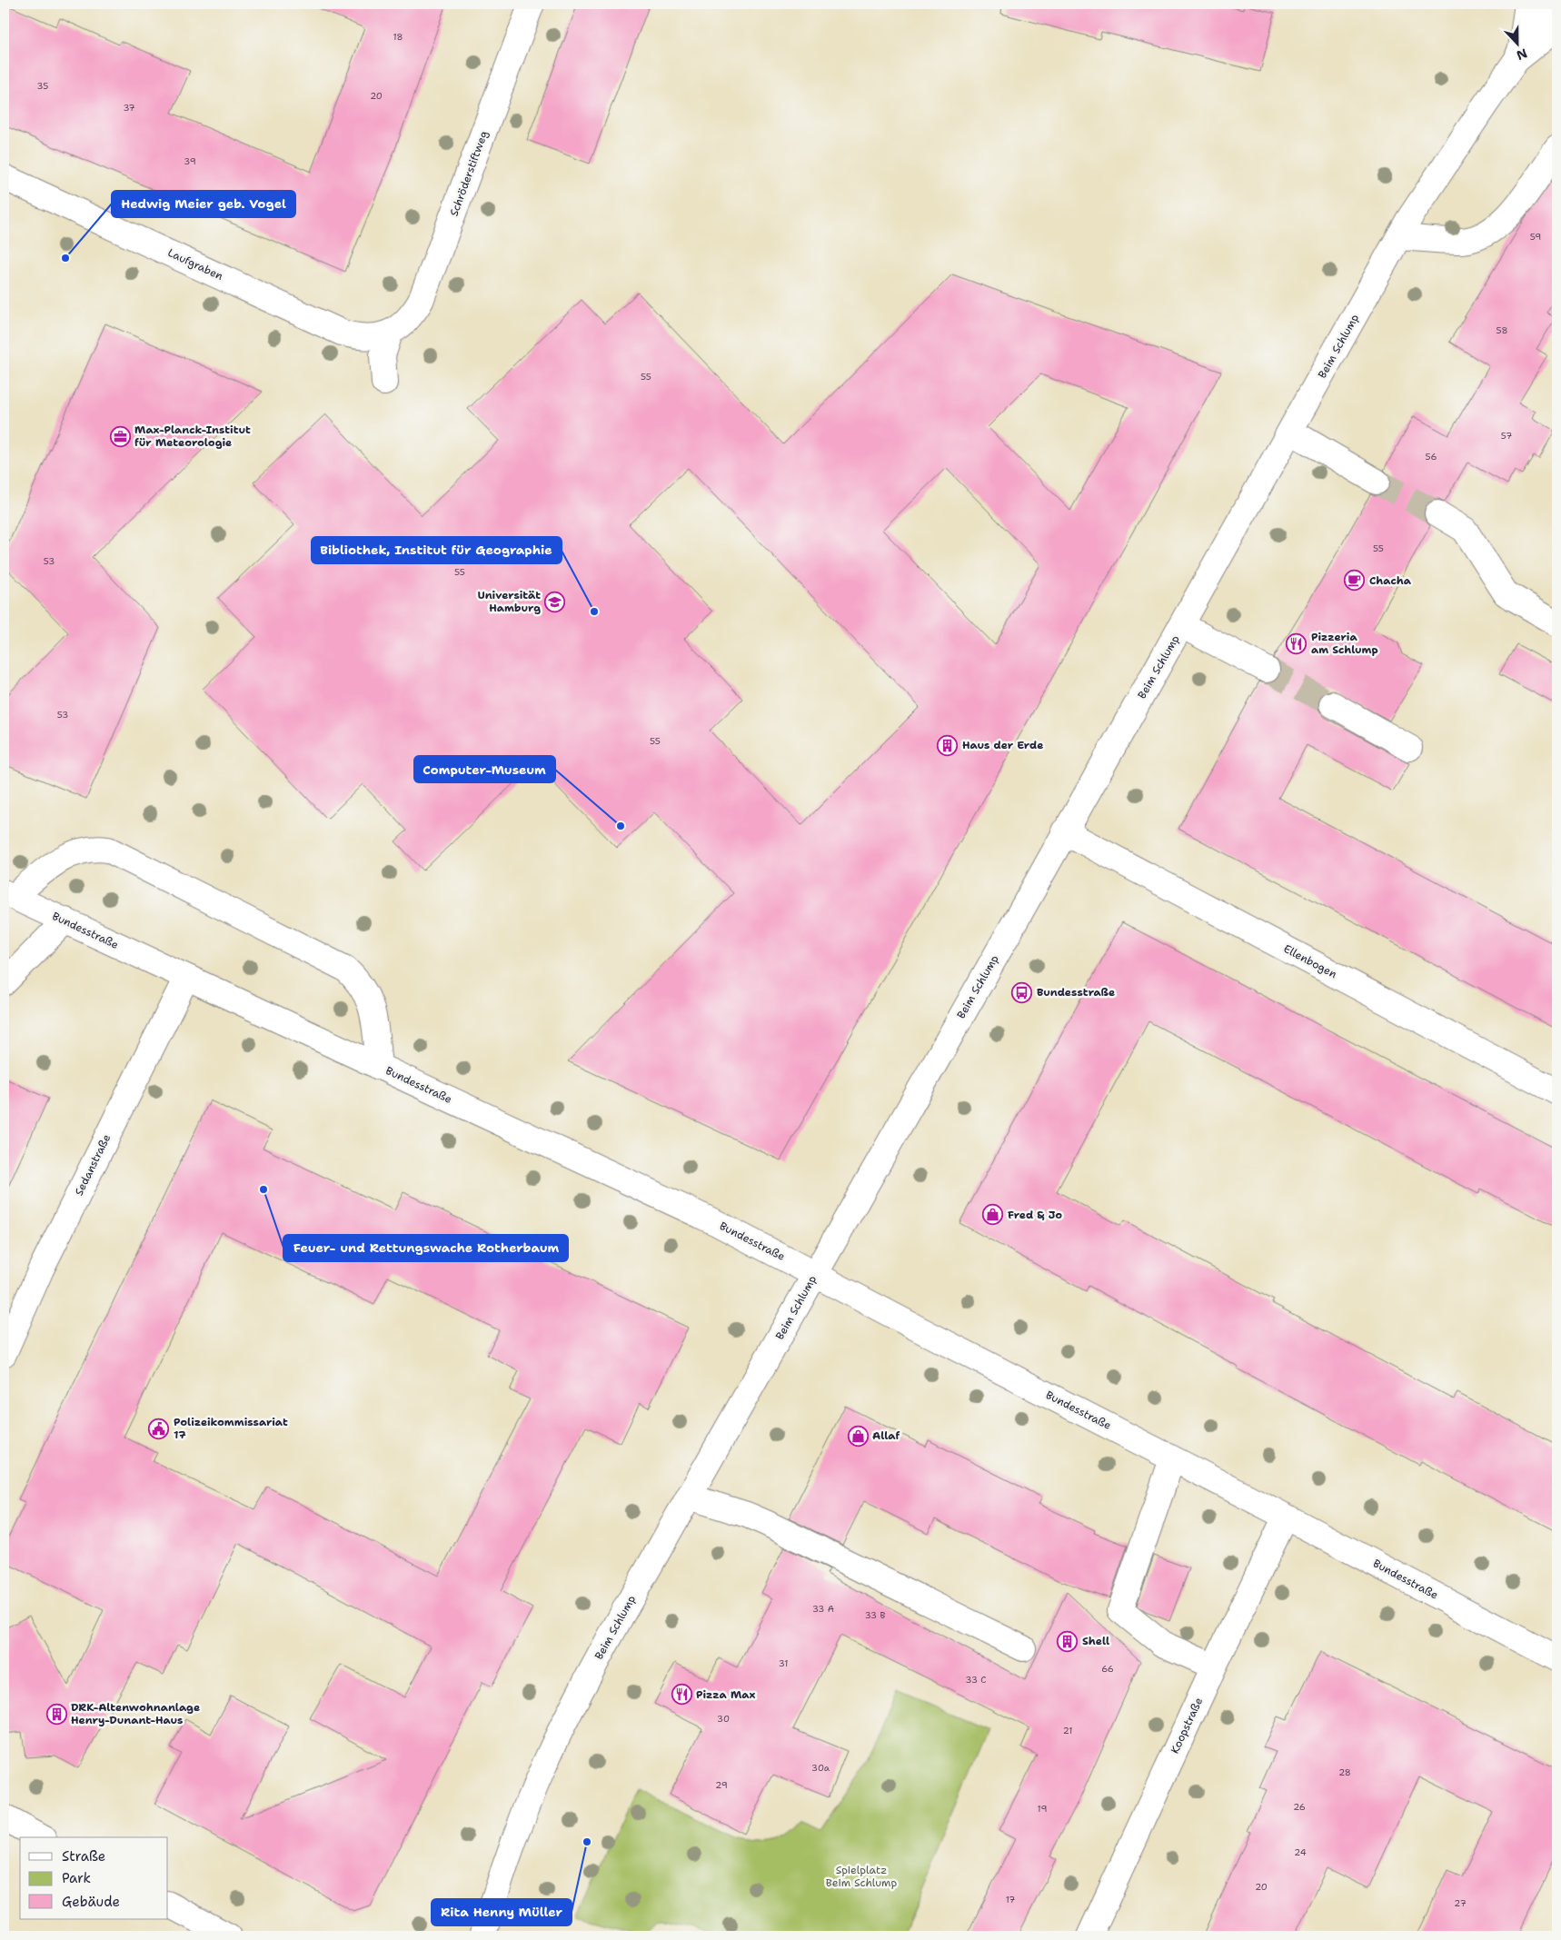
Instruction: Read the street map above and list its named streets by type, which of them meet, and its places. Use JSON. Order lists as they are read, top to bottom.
{
  "streets": {
    "street": [
      "Schröderstiftweg",
      "Laufgraben",
      "Beim Schlump",
      "Bundesstraße",
      "Ellenbogen",
      "Sedanstraße",
      "Koopstraße"
    ]
  },
  "crossings": [
    ["Schröderstiftweg", "Laufgraben"],
    ["Beim Schlump", "Bundesstraße"],
    ["Beim Schlump", "Ellenbogen"],
    ["Bundesstraße", "Sedanstraße"],
    ["Bundesstraße", "Koopstraße"]
  ],
  "parks": ["Spielplatz Beim Schlump"],
  "places": {
    "other": [
      "Hedwig Meier geb. Vogel",
      "Bibliothek, Institut für Geographie",
      "Computer-Museum",
      "Feuer- und Rettungswache Rotherbaum",
      "Rita Henny Müller"
    ],
    "office": ["Max-Planck-Institut für Meteorologie"],
    "cafe": ["Chacha"],
    "school or university": ["Universität Hamburg"],
    "restaurant": ["Pizzeria am Schlump", "Pizza Max"],
    "building": ["Haus der Erde", "Shell", "DRK-Altenwohnanlage Henry-Dunant-Haus"],
    "bus stop": ["Bundesstraße"],
    "shop": ["Fred & Jo", "Allaf"],
    "public building": ["Polizeikommissariat 17"]
  },
  "house_numbers": [
    "18",
    "35",
    "20",
    "37",
    "39",
    "59",
    "58",
    "55",
    "57",
    "56",
    "55",
    "53",
    "55",
    "53",
    "55",
    "33 A",
    "33 B",
    "31",
    "66",
    "33 C",
    "30",
    "21",
    "30a",
    "28",
    "29",
    "26",
    "19",
    "24",
    "20",
    "17",
    "27"
  ],
  "legend": ["Straße", "Park", "Gebäude"],
  "north": "bottom"
}
